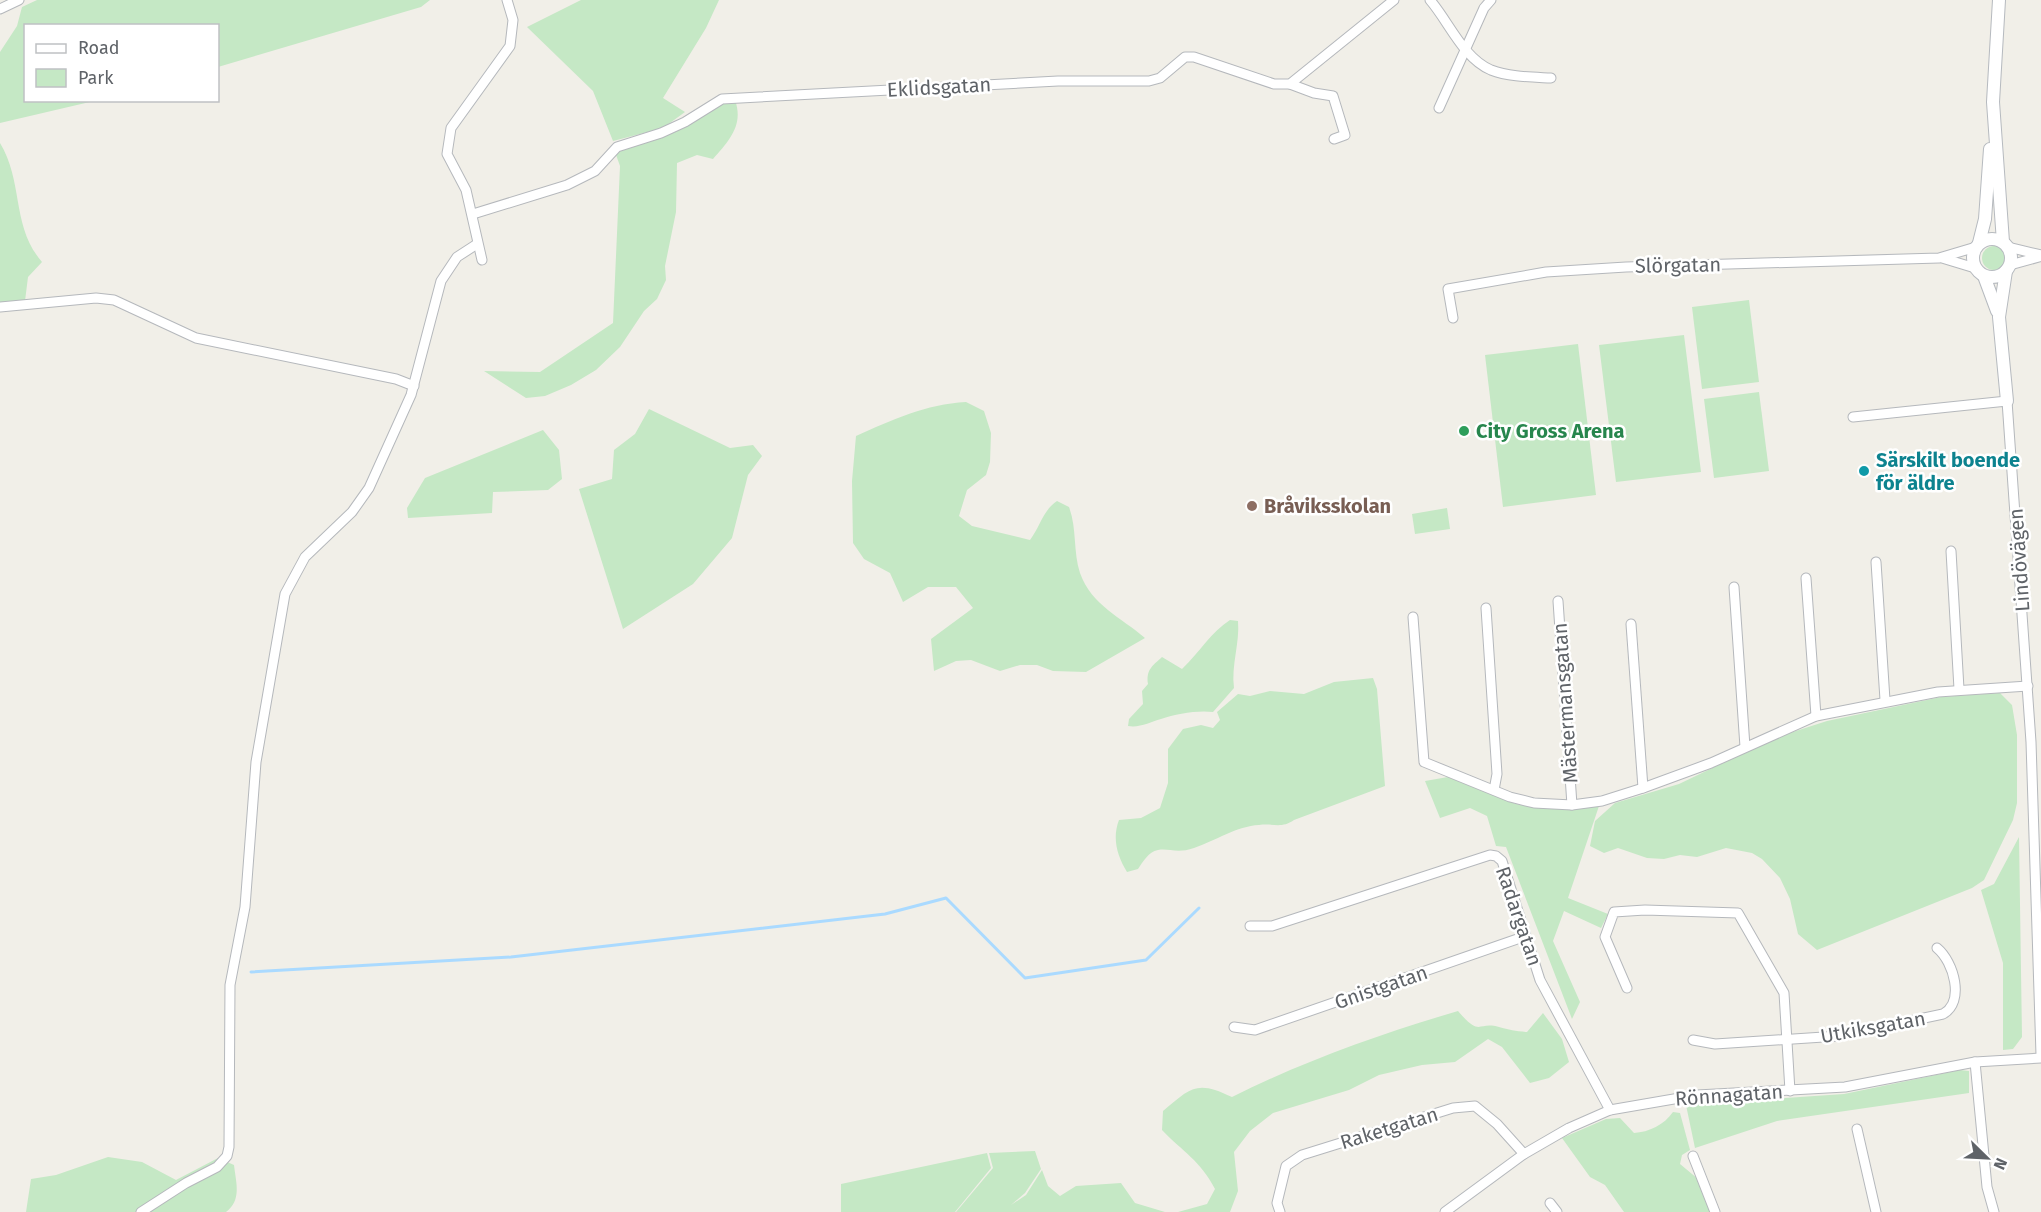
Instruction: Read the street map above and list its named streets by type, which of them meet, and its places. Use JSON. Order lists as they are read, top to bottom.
{
  "streets": {
    "main road": ["Lindövägen"],
    "street": [
      "Eklidsgatan",
      "Slörgatan",
      "Mästermansgatan",
      "Radargatan",
      "Gnistgatan",
      "Utkiksgatan",
      "Rönnagatan",
      "Raketgatan"
    ]
  },
  "crossings": [
    ["Slörgatan", "Lindövägen"],
    ["Lindövägen", "Mästermansgatan"],
    ["Lindövägen", "Rönnagatan"],
    ["Radargatan", "Gnistgatan"],
    ["Radargatan", "Rönnagatan"],
    ["Rönnagatan", "Raketgatan"]
  ],
  "places": ["City Gross Arena", "Särskilt boende för äldre", "Bråviksskolan"],
  "legend": ["Road", "Park"],
  "north": "bottom right"
}
